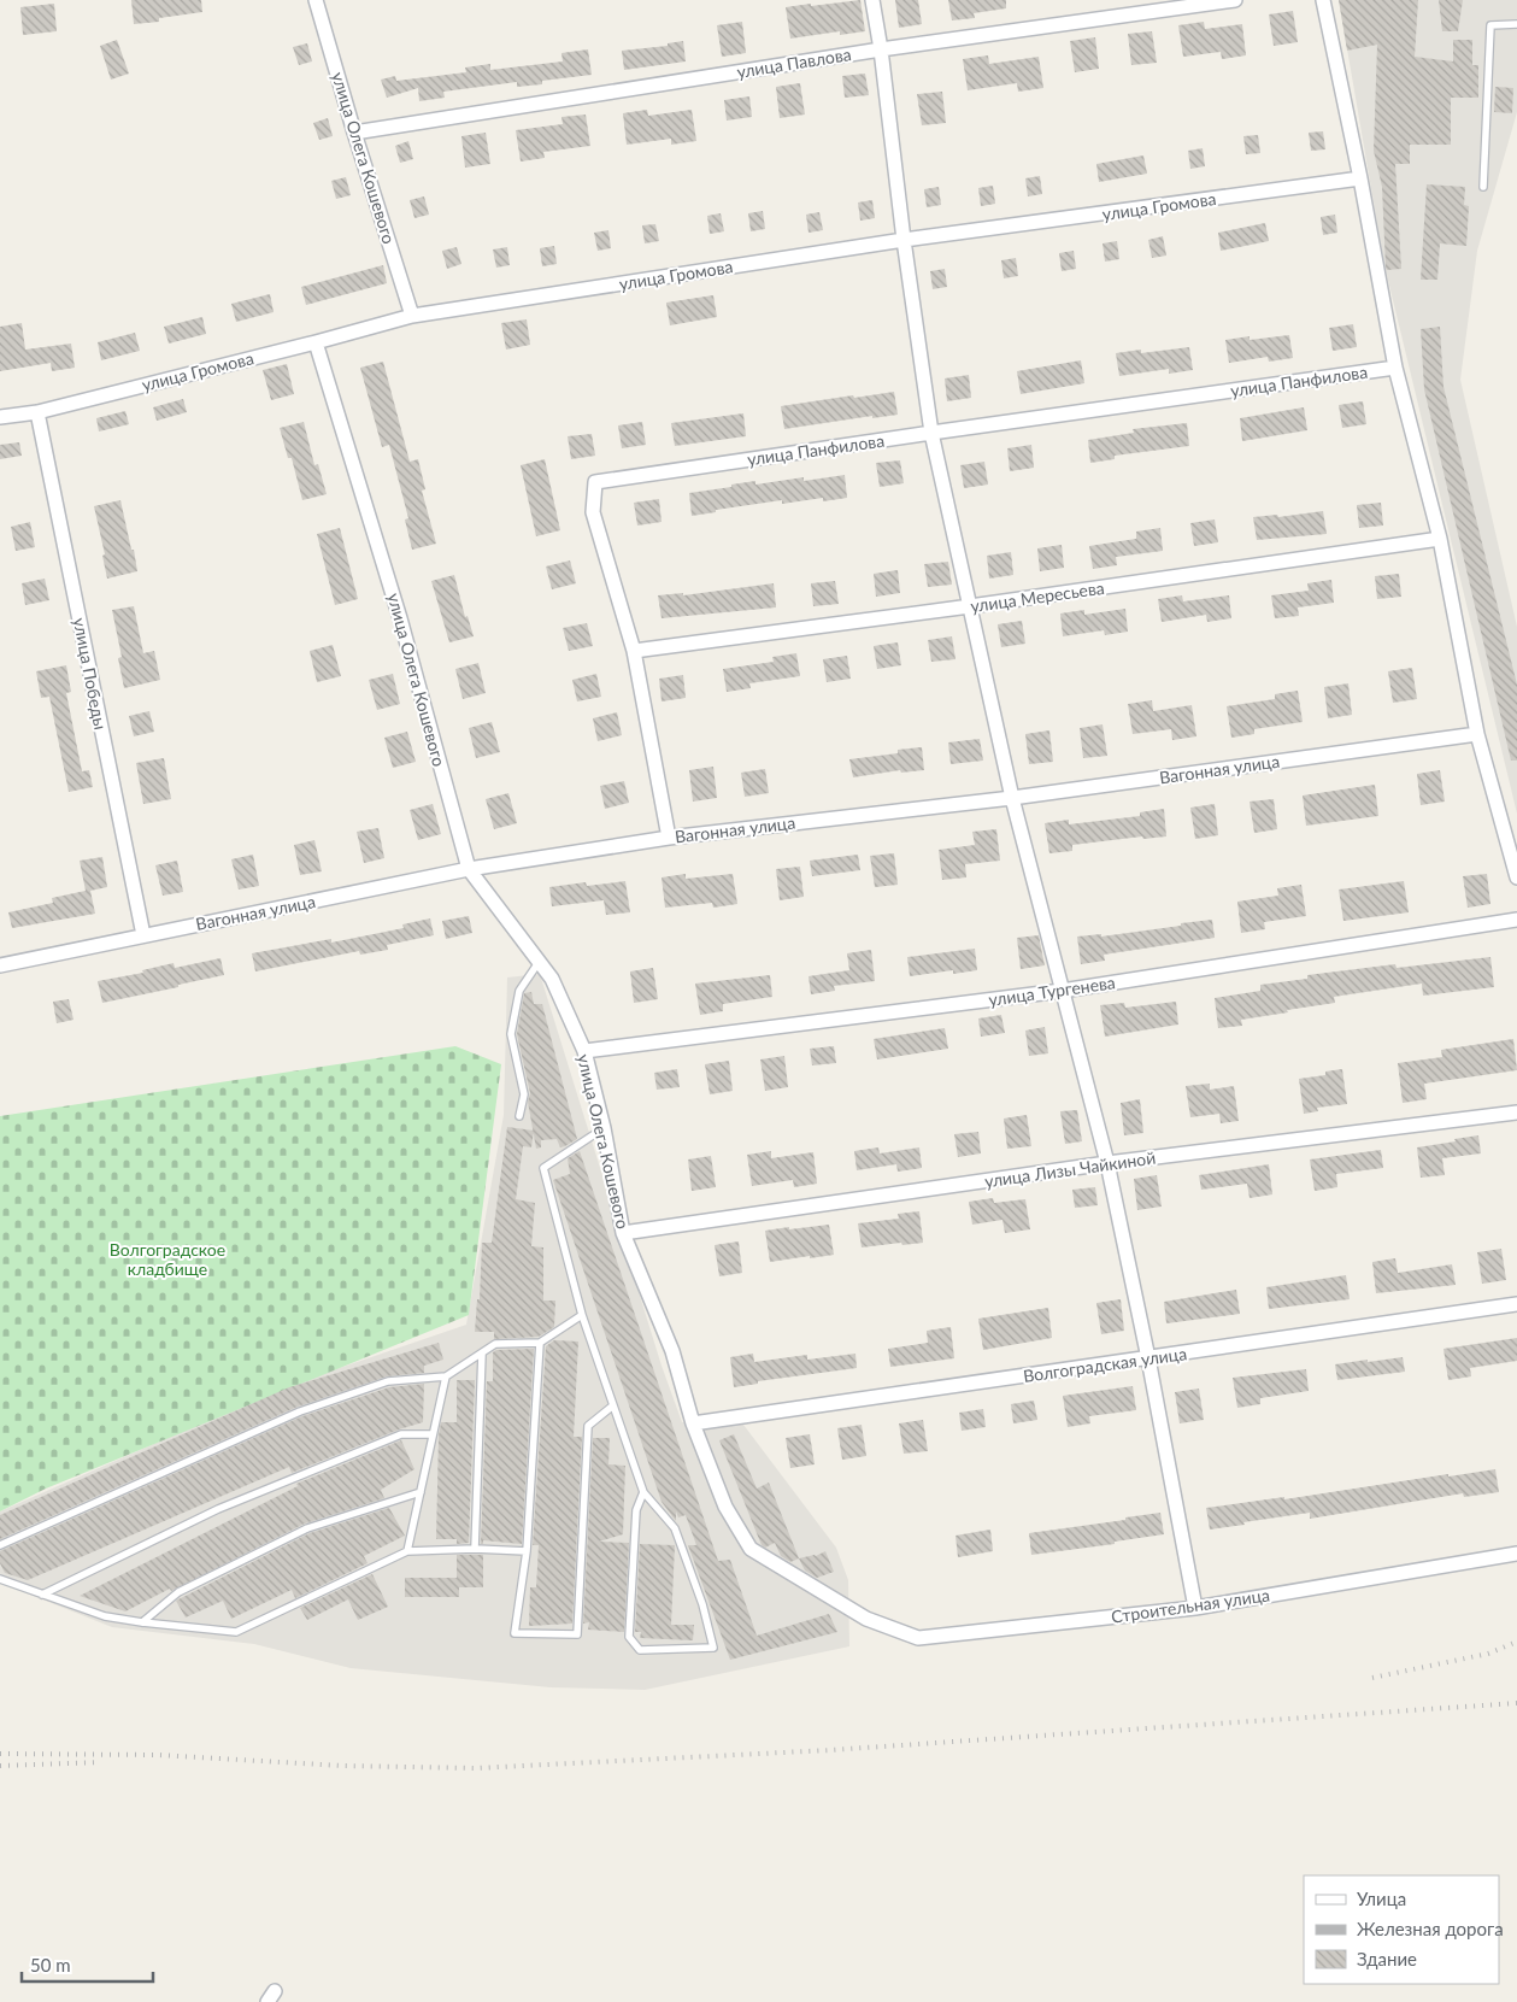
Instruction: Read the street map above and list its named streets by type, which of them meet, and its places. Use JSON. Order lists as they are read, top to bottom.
{
  "streets": {
    "street": [
      "улица Павлова",
      "улица Олега Кошевого",
      "улица Громова",
      "улица Панфилова",
      "улица Мересьева",
      "улица Победы",
      "Вагонная улица",
      "улица Тургенева",
      "улица Лизы Чайкиной",
      "Волгоградская улица",
      "Строительная улица"
    ]
  },
  "crossings": [
    ["улица Павлова", "улица Олега Кошевого"],
    ["улица Олега Кошевого", "улица Громова"],
    ["улица Олега Кошевого", "Вагонная улица"],
    ["улица Олега Кошевого", "улица Тургенева"],
    ["улица Олега Кошевого", "улица Лизы Чайкиной"],
    ["улица Олега Кошевого", "Волгоградская улица"],
    ["улица Олега Кошевого", "Строительная улица"],
    ["улица Громова", "улица Победы"],
    ["улица Панфилова", "улица Мересьева"],
    ["улица Панфилова", "Вагонная улица"],
    ["улица Победы", "Вагонная улица"]
  ],
  "parks": ["Волгоградское кладбище"],
  "legend": ["Улица", "Железная дорога", "Здание"],
  "scale_bar": "50 m"
}
